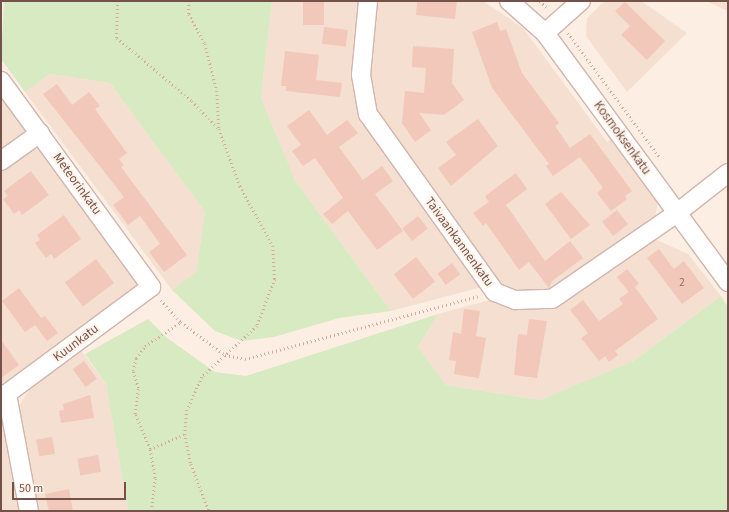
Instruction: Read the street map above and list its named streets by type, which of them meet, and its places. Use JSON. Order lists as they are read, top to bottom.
{
  "streets": {
    "street": [
      "Kosmoksenkatu",
      "Meteorinkatu",
      "Taivaankannenkatu",
      "Kuunkatu"
    ]
  },
  "crossings": [
    ["Kosmoksenkatu", "Taivaankannenkatu"],
    ["Meteorinkatu", "Kuunkatu"]
  ],
  "house_numbers": ["2"],
  "scale_bar": "50 m"
}
